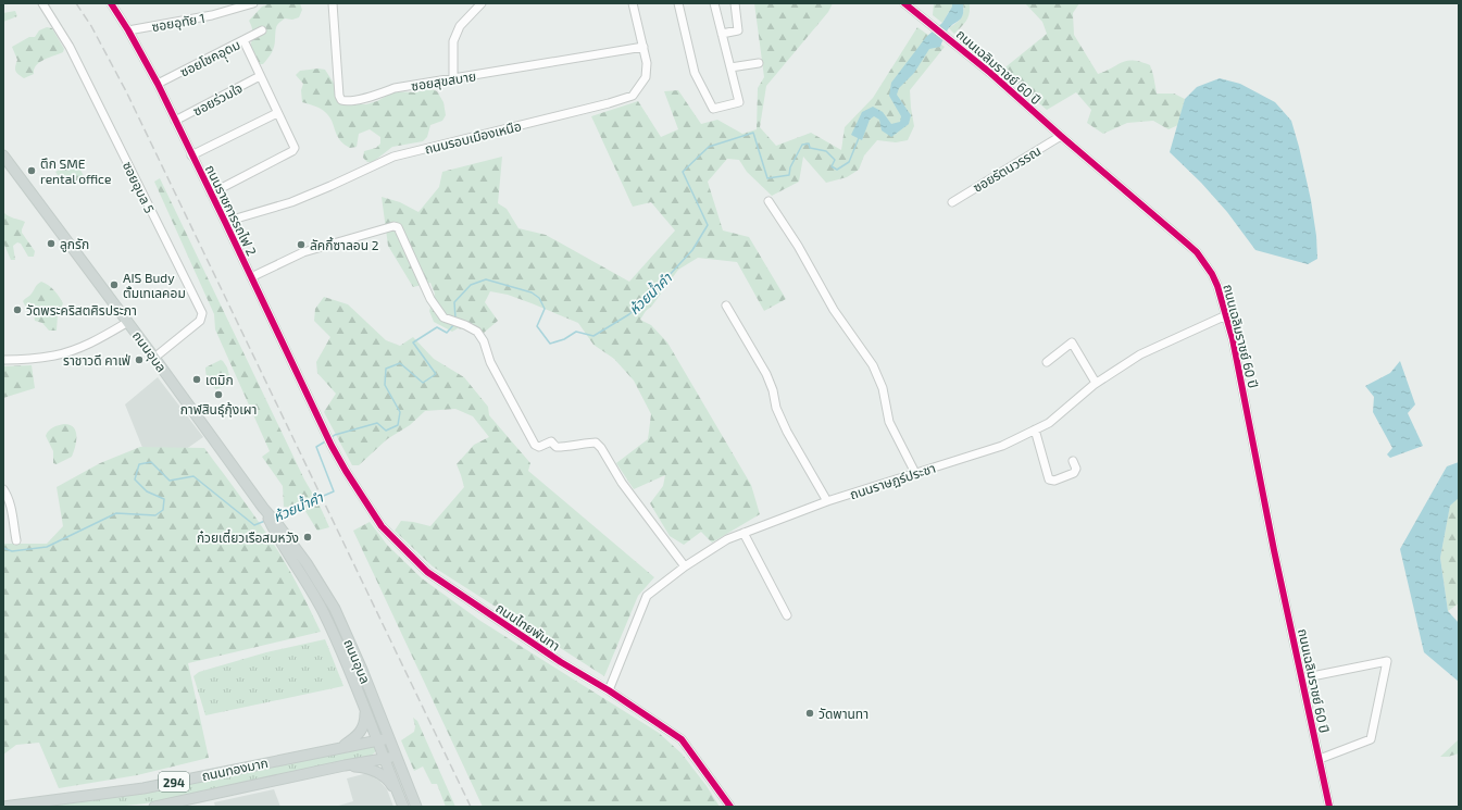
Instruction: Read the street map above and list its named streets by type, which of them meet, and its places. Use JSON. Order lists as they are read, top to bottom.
{
  "streets": {
    "main road": ["ถนนอุบล", "ถนนทองมาก", "294"],
    "street": [
      "ซอยอุทัย 1",
      "ซอยโชคอุุดม",
      "ถนนเฉลิมราชย์ 60 ปี",
      "ซอยสุขสบาย",
      "ซอยร่วมใจ",
      "ถนนรอบเมืองเหนือ",
      "ซอยรัตนวรรณ",
      "ซอยอุบล 5",
      "ถนนราชการรถไฟ 2",
      "ถนนราษฎร์ประชา",
      "ถนนไทยพันทา"
    ]
  },
  "crossings": [
    ["ซอยอุทัย 1", "ถนนราชการรถไฟ 2"],
    ["ซอยโชคอุุดม", "ถนนราชการรถไฟ 2"],
    ["ถนนเฉลิมราชย์ 60 ปี", "ซอยรัตนวรรณ"],
    ["ถนนเฉลิมราชย์ 60 ปี", "ถนนราษฎร์ประชา"],
    ["ซอยสุขสบาย", "ถนนรอบเมืองเหนือ"],
    ["ซอยร่วมใจ", "ถนนราชการรถไฟ 2"],
    ["ถนนรอบเมืองเหนือ", "ถนนราชการรถไฟ 2"],
    ["ซอยอุบล 5", "ถนนอุบล"],
    ["ถนนราชการรถไฟ 2", "ถนนไทยพันทา"],
    ["ถนนอุบล", "ถนนทองมาก"],
    ["ถนนราษฎร์ประชา", "ถนนไทยพันทา"]
  ],
  "water": ["ห้วยน้ำคำ"],
  "places": [
    "ตึก SME rental office",
    "ลูกรัก",
    "ลัคกี้ซาลอน 2",
    "AIS Budy ตั้มเทเลคอม",
    "วัดพระคริสตศิรประภา",
    "ราชาวดี คาเฟ่",
    "เตมิก",
    "กาฬสินธุ์กุ้งเผา",
    "ก๋วยเตี๋ยวเรือสมหวัง",
    "วัดพานทา"
  ]
}
